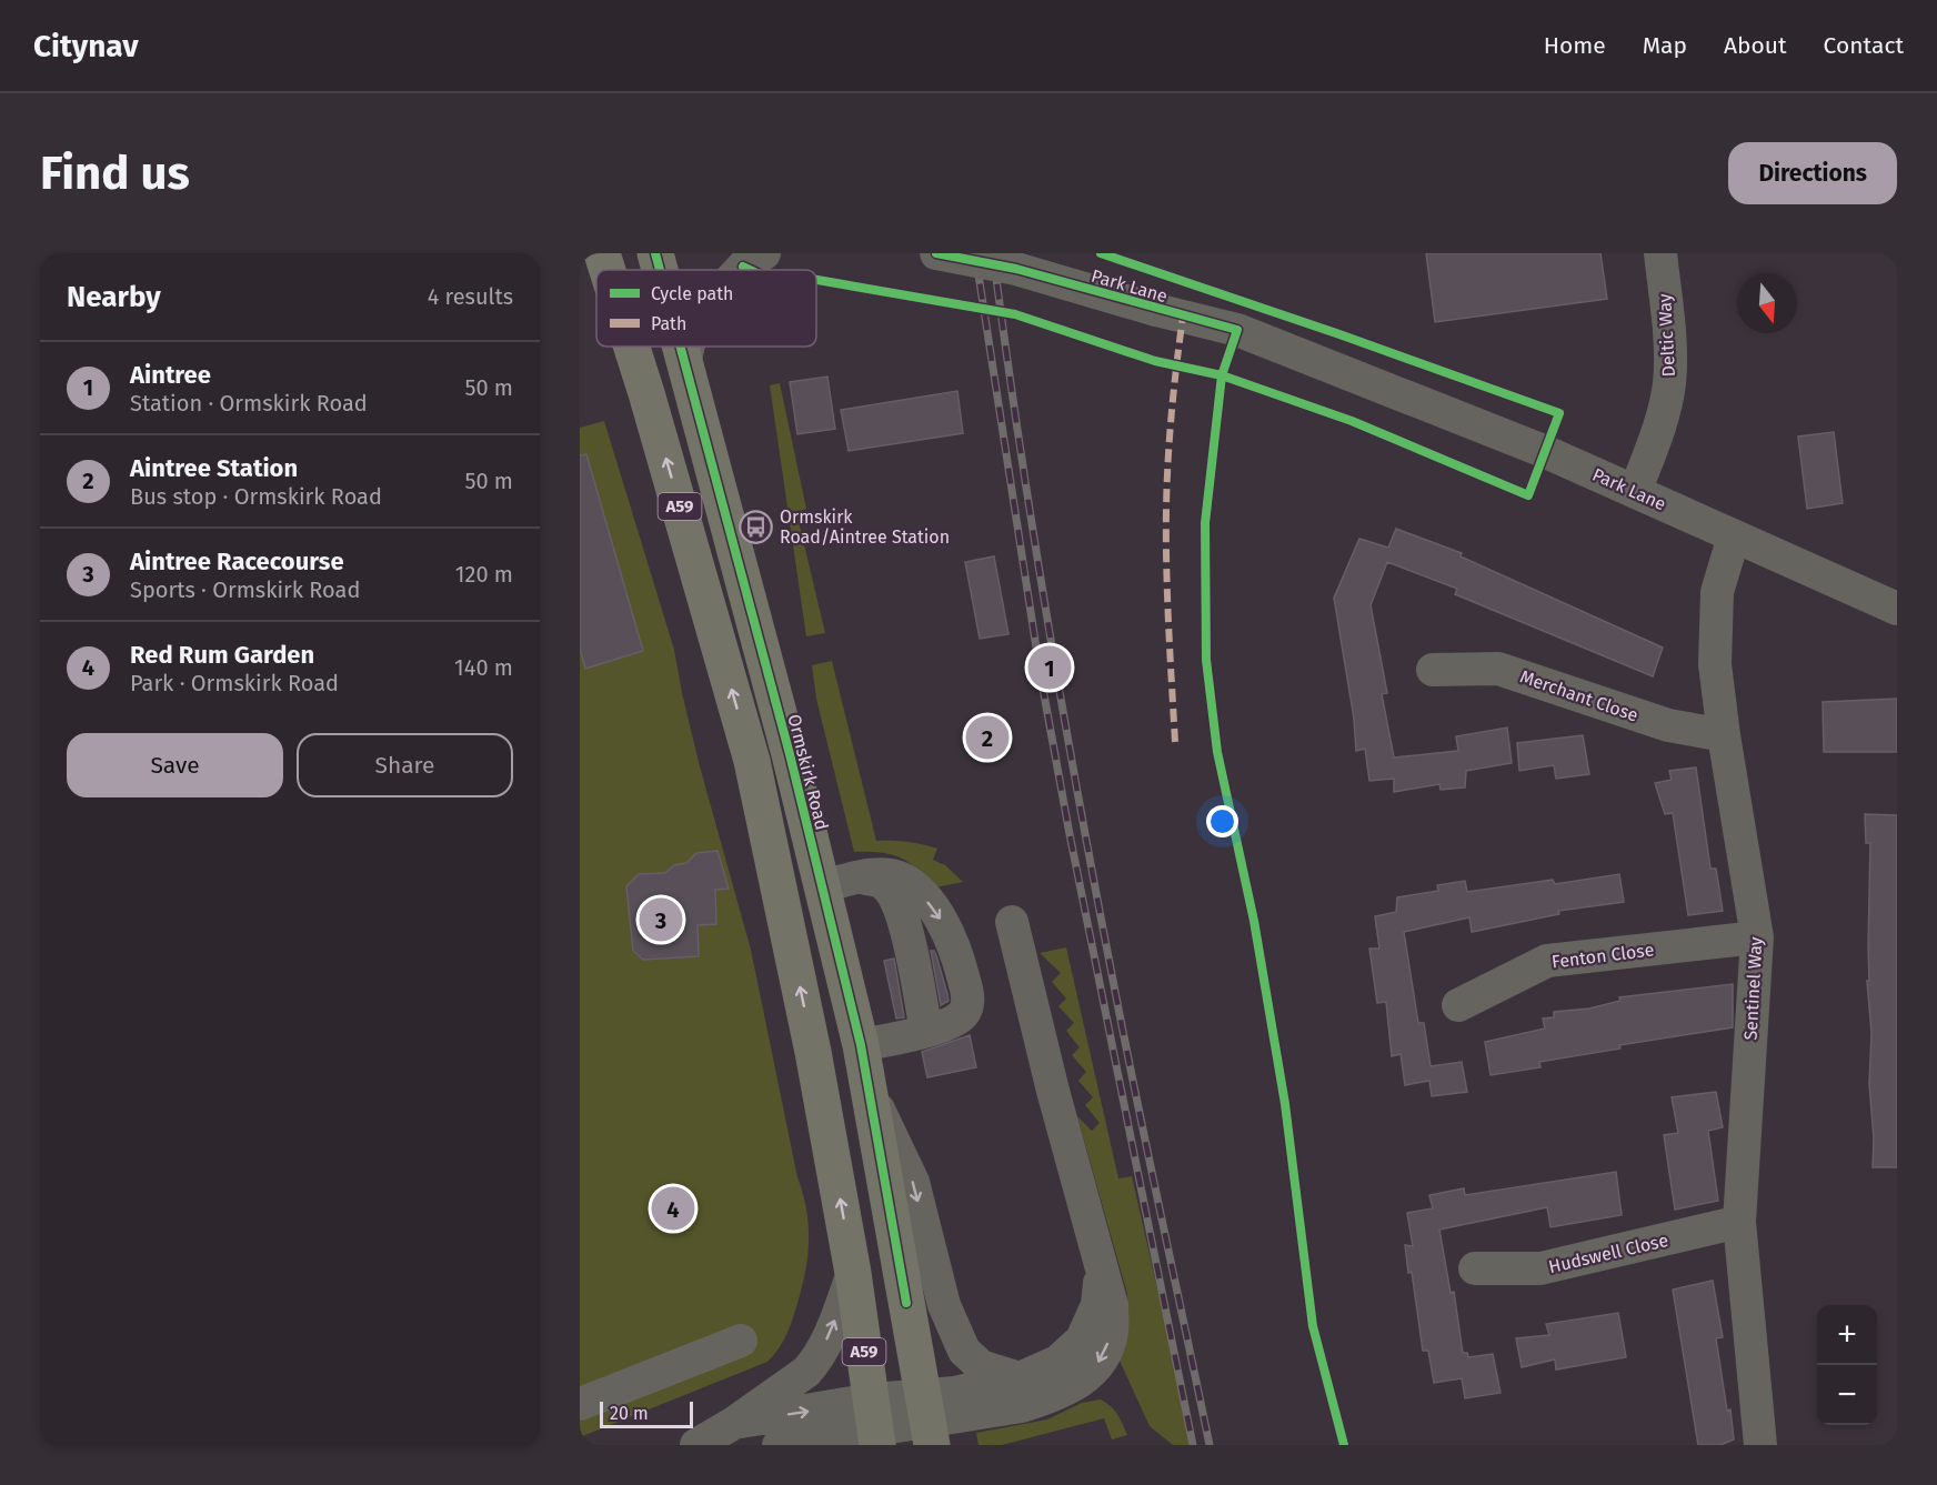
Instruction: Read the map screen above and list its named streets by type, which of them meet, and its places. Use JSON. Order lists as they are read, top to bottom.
{
  "streets": {
    "highway": ["A59", "Ormskirk Road"],
    "street": [
      "Park Lane",
      "Deltic Way",
      "Merchant Close",
      "Fenton Close",
      "Sentinel Way",
      "Hudswell Close"
    ]
  },
  "crossings": [
    ["Park Lane", "Deltic Way"],
    ["Park Lane", "Sentinel Way"],
    ["Merchant Close", "Sentinel Way"],
    ["Fenton Close", "Sentinel Way"],
    ["Sentinel Way", "Hudswell Close"]
  ],
  "places": {
    "bus stop": ["Ormskirk Road/Aintree Station"]
  },
  "legend": ["Cycle path", "Path"],
  "scale_bar": "20 m",
  "north": "bottom",
  "page": {
    "header": "Citynav",
    "nav": [
      "Home",
      "Map",
      "About",
      "Contact"
    ],
    "buttons": [
      "Directions",
      ["Save", "Share"]
    ],
    "title": "Find us",
    "heading": ["Nearby", "4 results"],
    "list": [
      {
        "mark": "1",
        "name": "Aintree",
        "note": "Station · Ormskirk Road",
        "value": "50 m"
      },
      {
        "mark": "2",
        "name": "Aintree Station",
        "note": "Bus stop · Ormskirk Road",
        "value": "50 m"
      },
      {
        "mark": "3",
        "name": "Aintree Racecourse",
        "note": "Sports · Ormskirk Road",
        "value": "120 m"
      },
      {
        "mark": "4",
        "name": "Red Rum Garden",
        "note": "Park · Ormskirk Road",
        "value": "140 m"
      }
    ],
    "pins": [
      "1",
      "2",
      "3",
      "4"
    ],
    "map_buttons": ["+", "−"],
    "scale": "20 m"
  }
}
